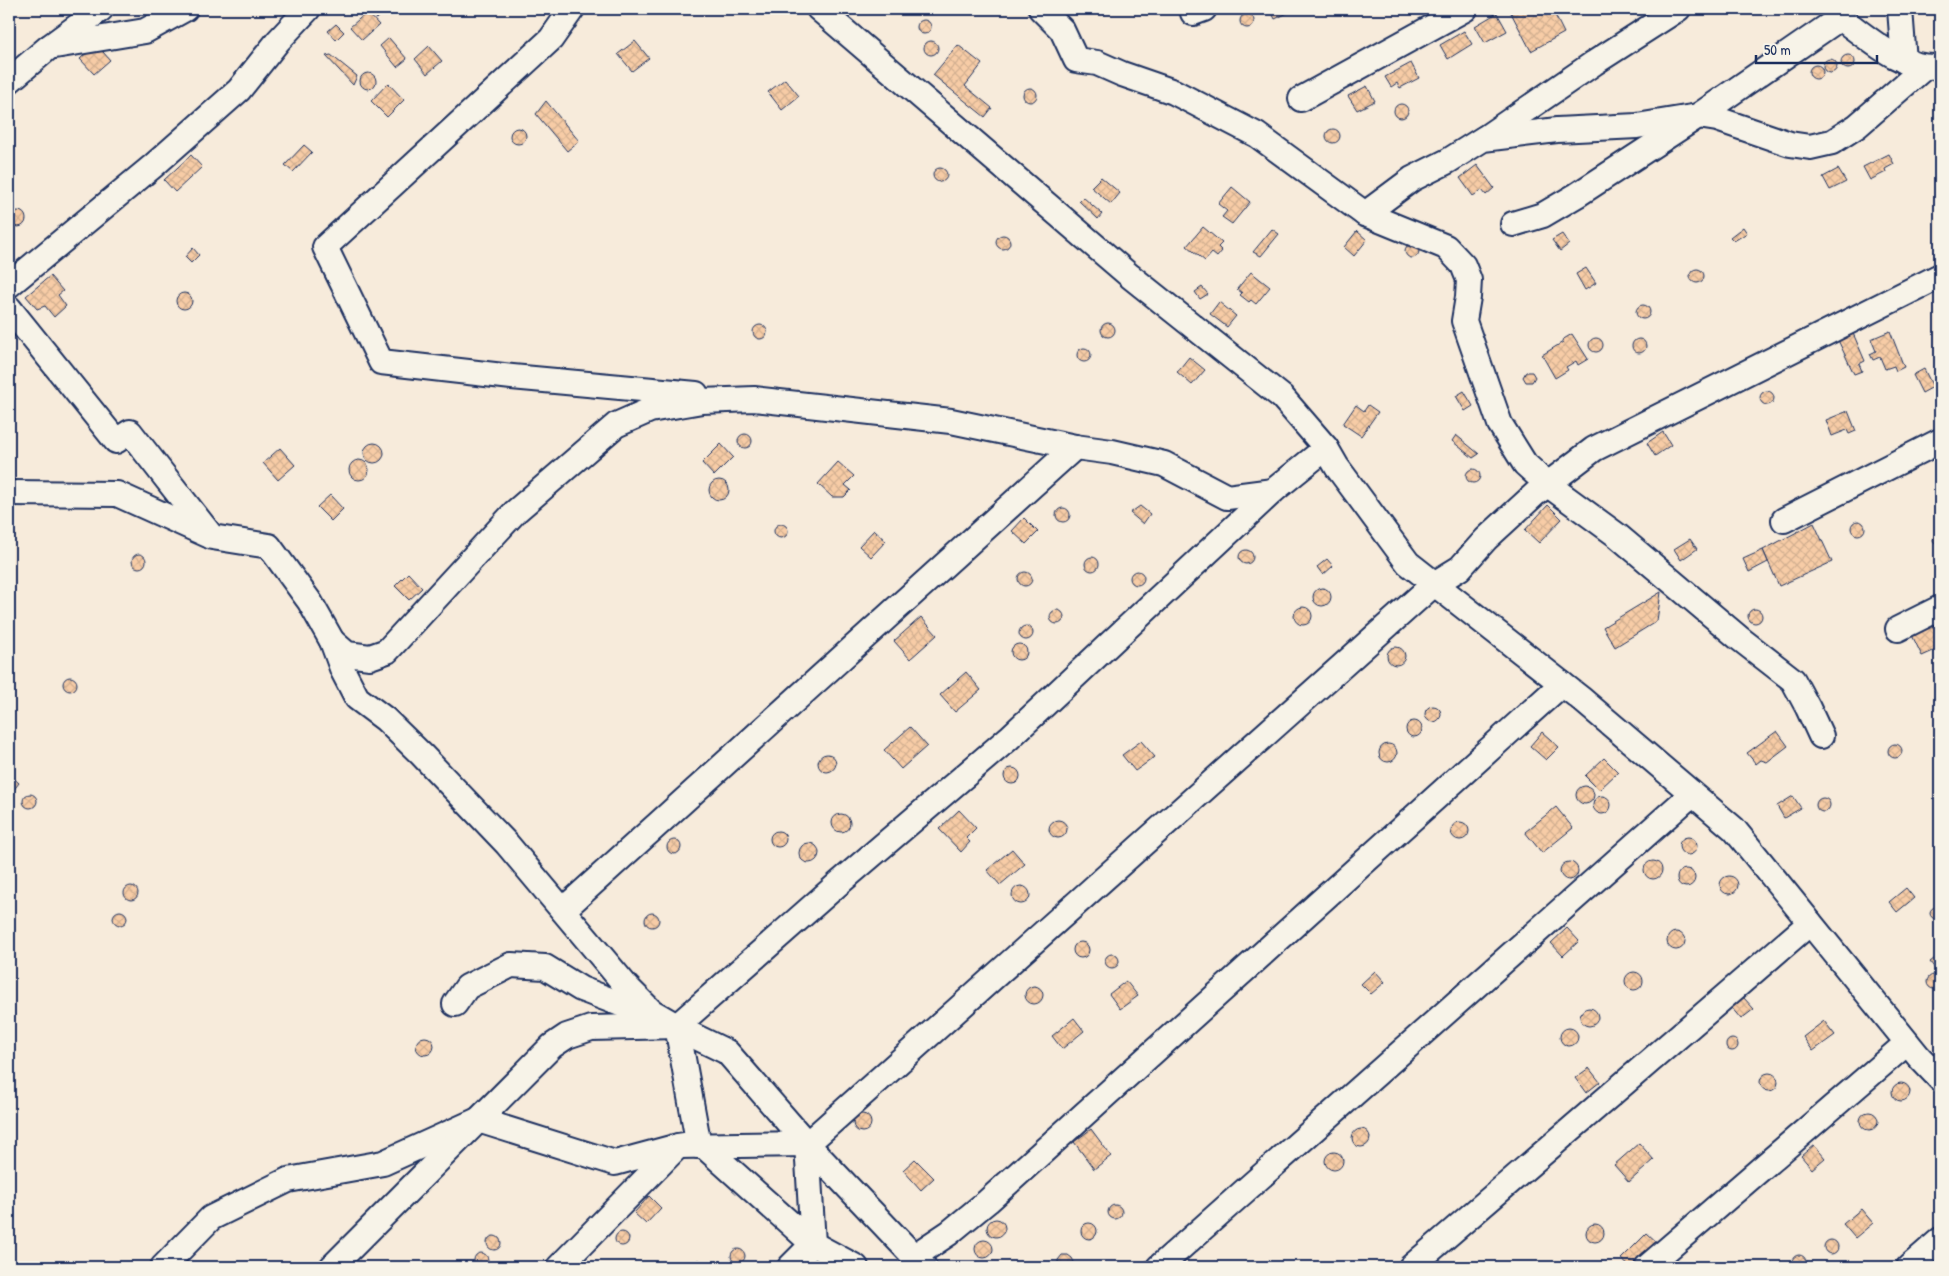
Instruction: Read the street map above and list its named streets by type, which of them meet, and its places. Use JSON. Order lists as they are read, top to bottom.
{
  "scale_bar": "50 m"
}
